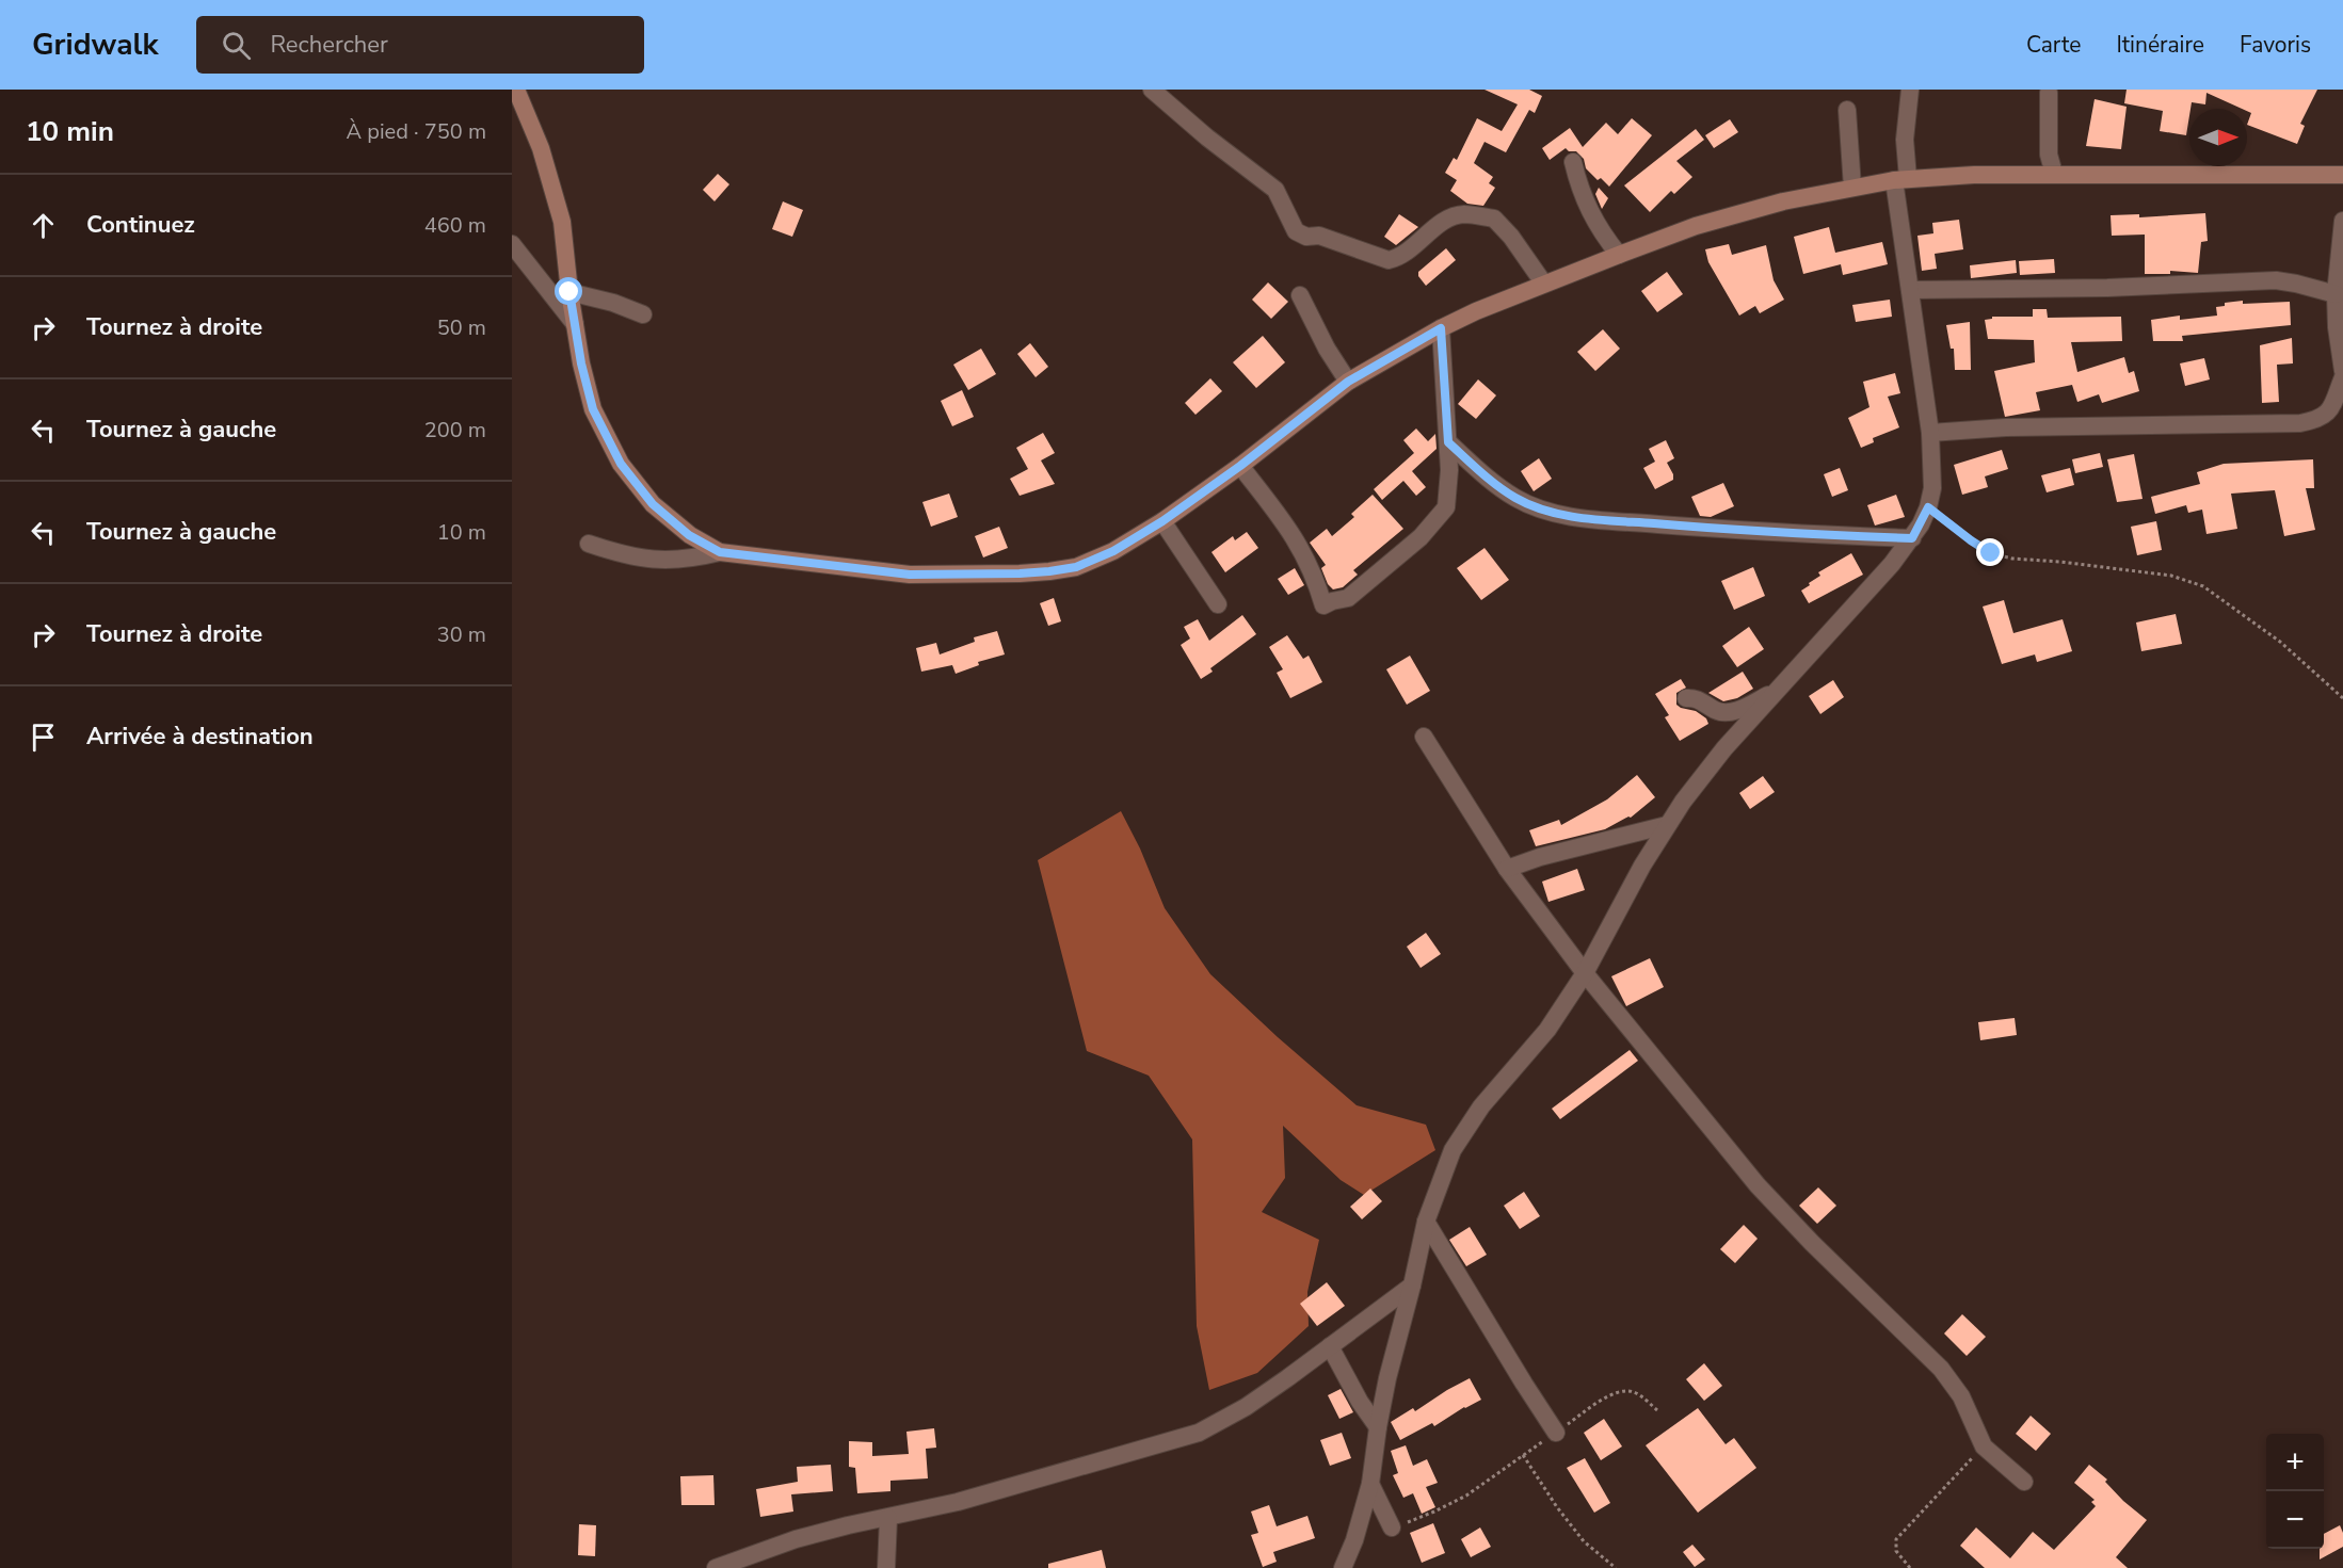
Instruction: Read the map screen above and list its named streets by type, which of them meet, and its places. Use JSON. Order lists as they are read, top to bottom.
{
  "north": "right",
  "page": {
    "header": "Gridwalk",
    "search": "Rechercher",
    "nav": ["Carte", "Itinéraire", "Favoris"],
    "heading": ["10 min", "À pied · 750 m"],
    "list": [
      ["Continuez", "460 m"],
      ["Tournez à droite", "50 m"],
      ["Tournez à gauche", "200 m"],
      ["Tournez à gauche", "10 m"],
      ["Tournez à droite", "30 m"],
      "Arrivée à destination"
    ],
    "map_buttons": ["+", "−"]
  }
}
